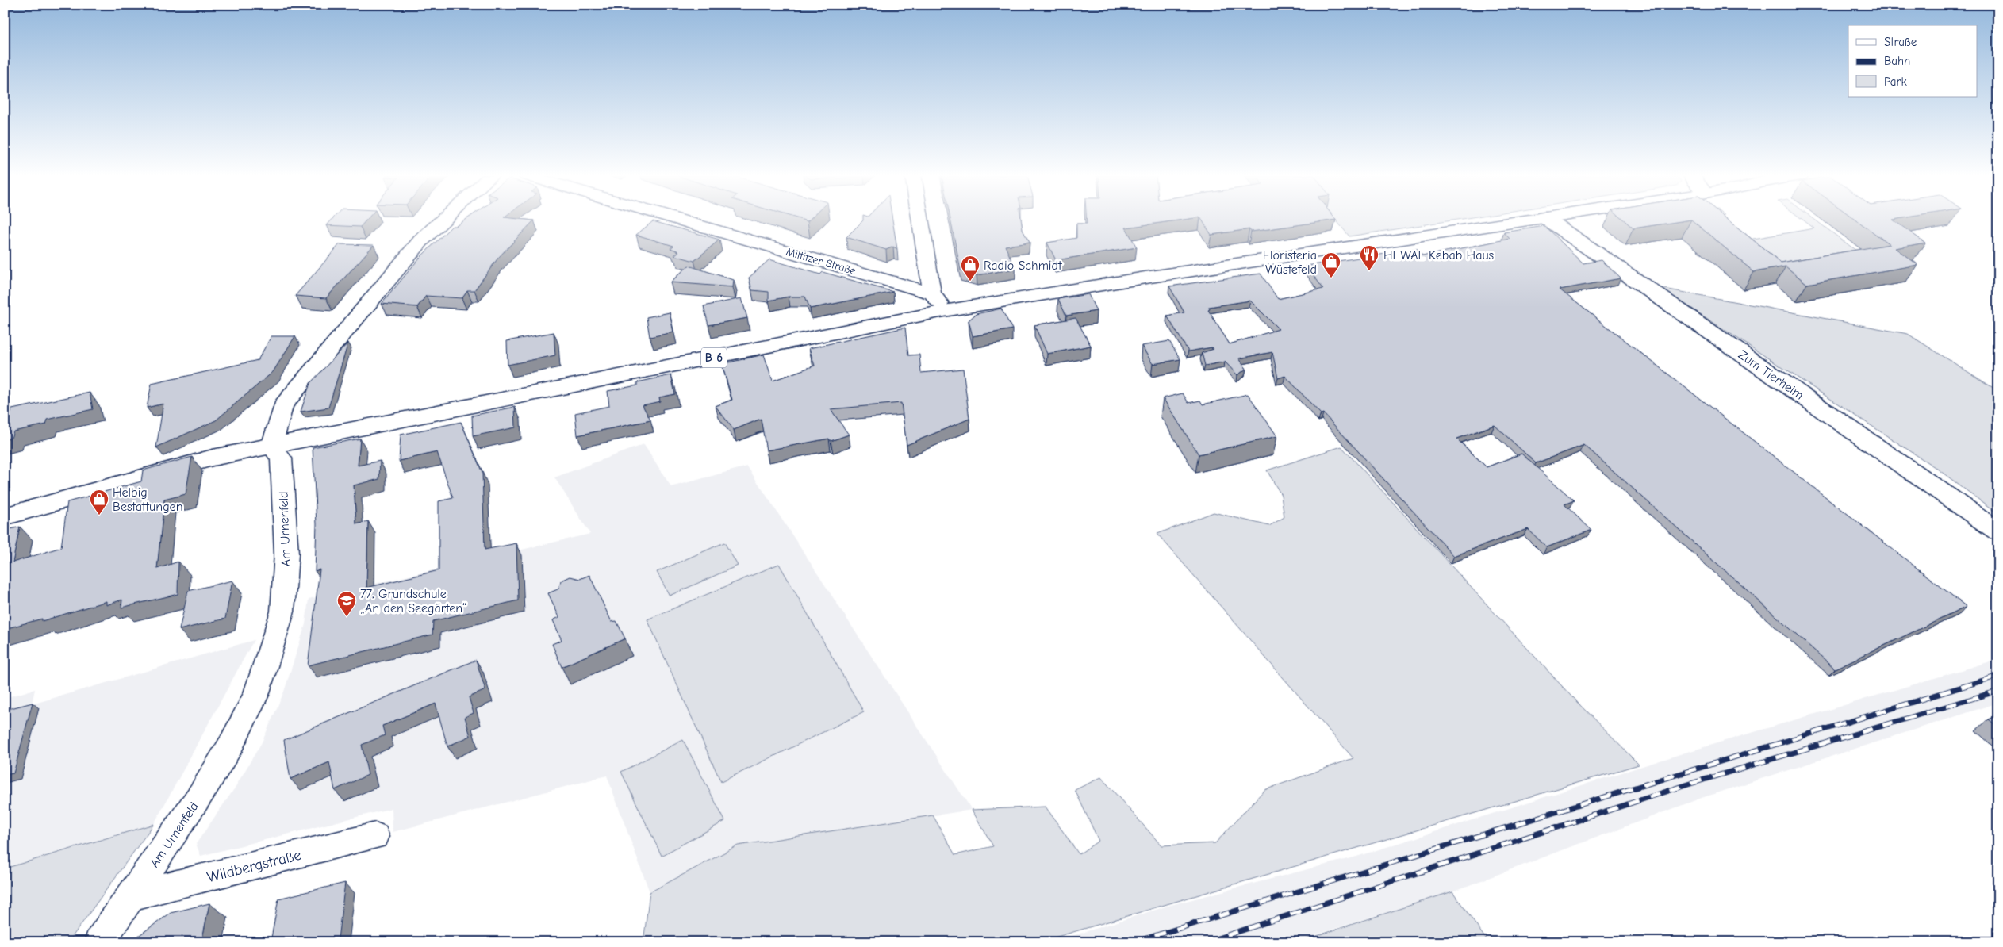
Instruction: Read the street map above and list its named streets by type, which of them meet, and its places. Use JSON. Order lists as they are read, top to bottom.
{
  "streets": {
    "street": [
      "Miltitzer Straße",
      "B 6",
      "Zum Tierheim",
      "Am Urnenfeld",
      "Wildbergstraße"
    ]
  },
  "crossings": [
    ["B 6", "Am Urnenfeld"],
    ["Am Urnenfeld", "Wildbergstraße"]
  ],
  "places": {
    "restaurant": ["HEWAL Kebab Haus"],
    "shop": ["Floristeria Wüstefeld", "Radio Schmidt", "Helbig Bestattungen"],
    "school or university": ["77. Grundschule „An den Seegärten“"]
  },
  "legend": ["Straße", "Bahn", "Park"]
}
